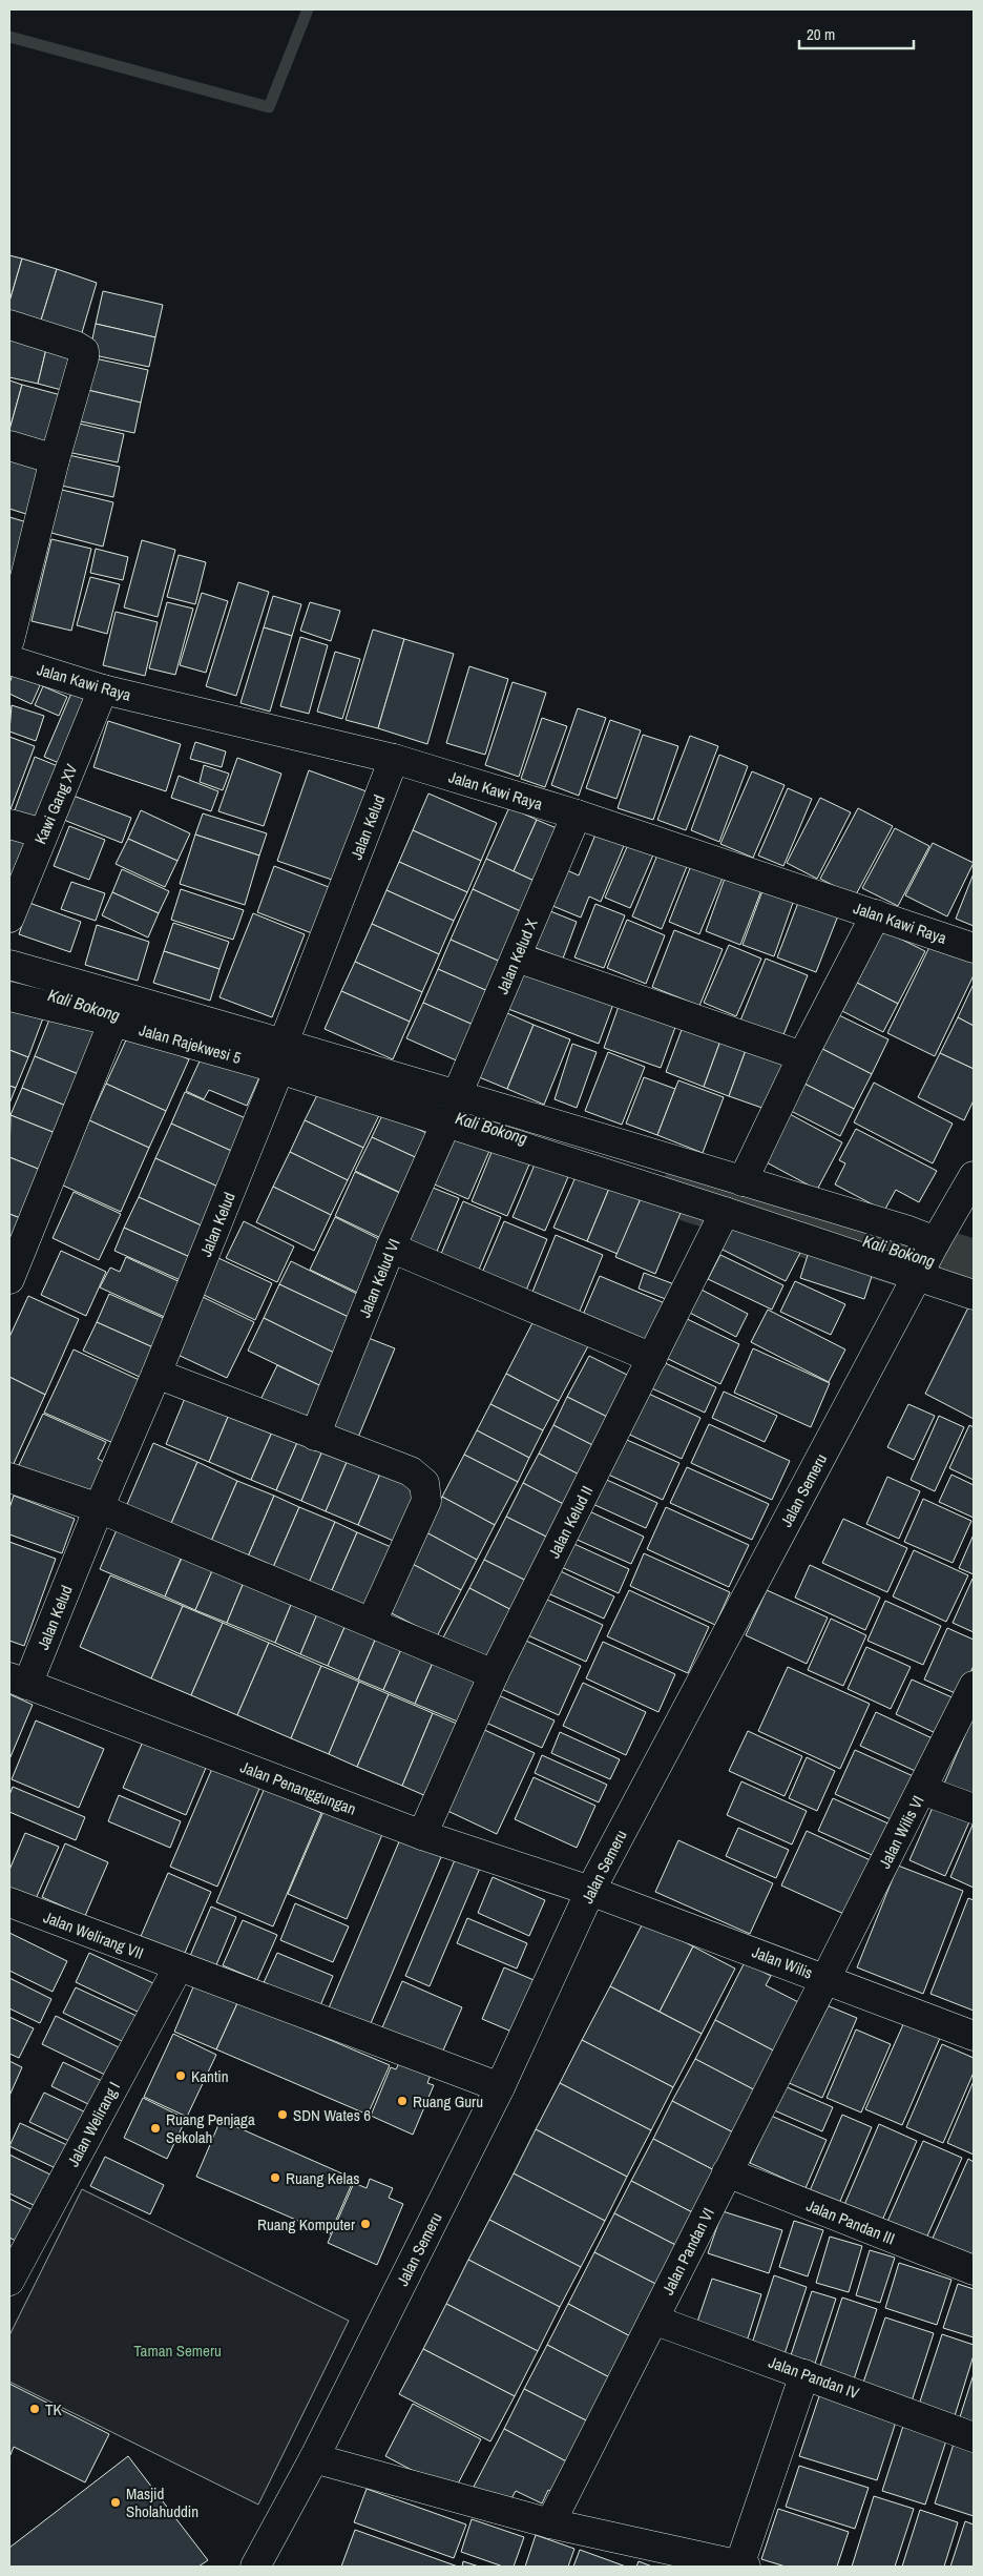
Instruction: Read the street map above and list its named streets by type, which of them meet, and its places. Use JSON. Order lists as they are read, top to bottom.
{
  "streets": {
    "street": [
      "Jalan Kawi Raya",
      "Kawi Gang XV",
      "Jalan Kelud",
      "Jalan Kelud X",
      "Jalan Rajekwesi 5",
      "Jalan Kelud VI",
      "Jalan Semeru",
      "Jalan Kelud II",
      "Jalan Penanggungan",
      "Jalan Wilis VI",
      "Jalan Welirang VII",
      "Jalan Wilis",
      "Jalan Welirang I",
      "Jalan Pandan III",
      "Jalan Pandan VI",
      "Jalan Pandan IV"
    ]
  },
  "crossings": [
    ["Jalan Kawi Raya", "Kawi Gang XV"],
    ["Jalan Kawi Raya", "Jalan Kelud"],
    ["Jalan Kawi Raya", "Jalan Kelud X"],
    ["Jalan Kelud", "Jalan Rajekwesi 5"],
    ["Jalan Kelud", "Jalan Penanggungan"],
    ["Jalan Kelud X", "Jalan Kelud VI"],
    ["Jalan Semeru", "Jalan Penanggungan"],
    ["Jalan Semeru", "Jalan Welirang VII"],
    ["Jalan Semeru", "Jalan Wilis"],
    ["Jalan Kelud II", "Jalan Penanggungan"],
    ["Jalan Penanggungan", "Jalan Wilis"],
    ["Jalan Wilis VI", "Jalan Wilis"],
    ["Jalan Wilis VI", "Jalan Pandan VI"],
    ["Jalan Welirang VII", "Jalan Welirang I"],
    ["Jalan Wilis", "Jalan Pandan VI"],
    ["Jalan Pandan III", "Jalan Pandan VI"],
    ["Jalan Pandan VI", "Jalan Pandan IV"]
  ],
  "water": ["Kali Bokong"],
  "parks": ["Taman Semeru"],
  "places": [
    "Kantin",
    "Ruang Guru",
    "SDN Wates 6",
    "Ruang Penjaga Sekolah",
    "Ruang Kelas",
    "Ruang Komputer",
    "TK",
    "Masjid Sholahuddin"
  ],
  "scale_bar": "20 m"
}
